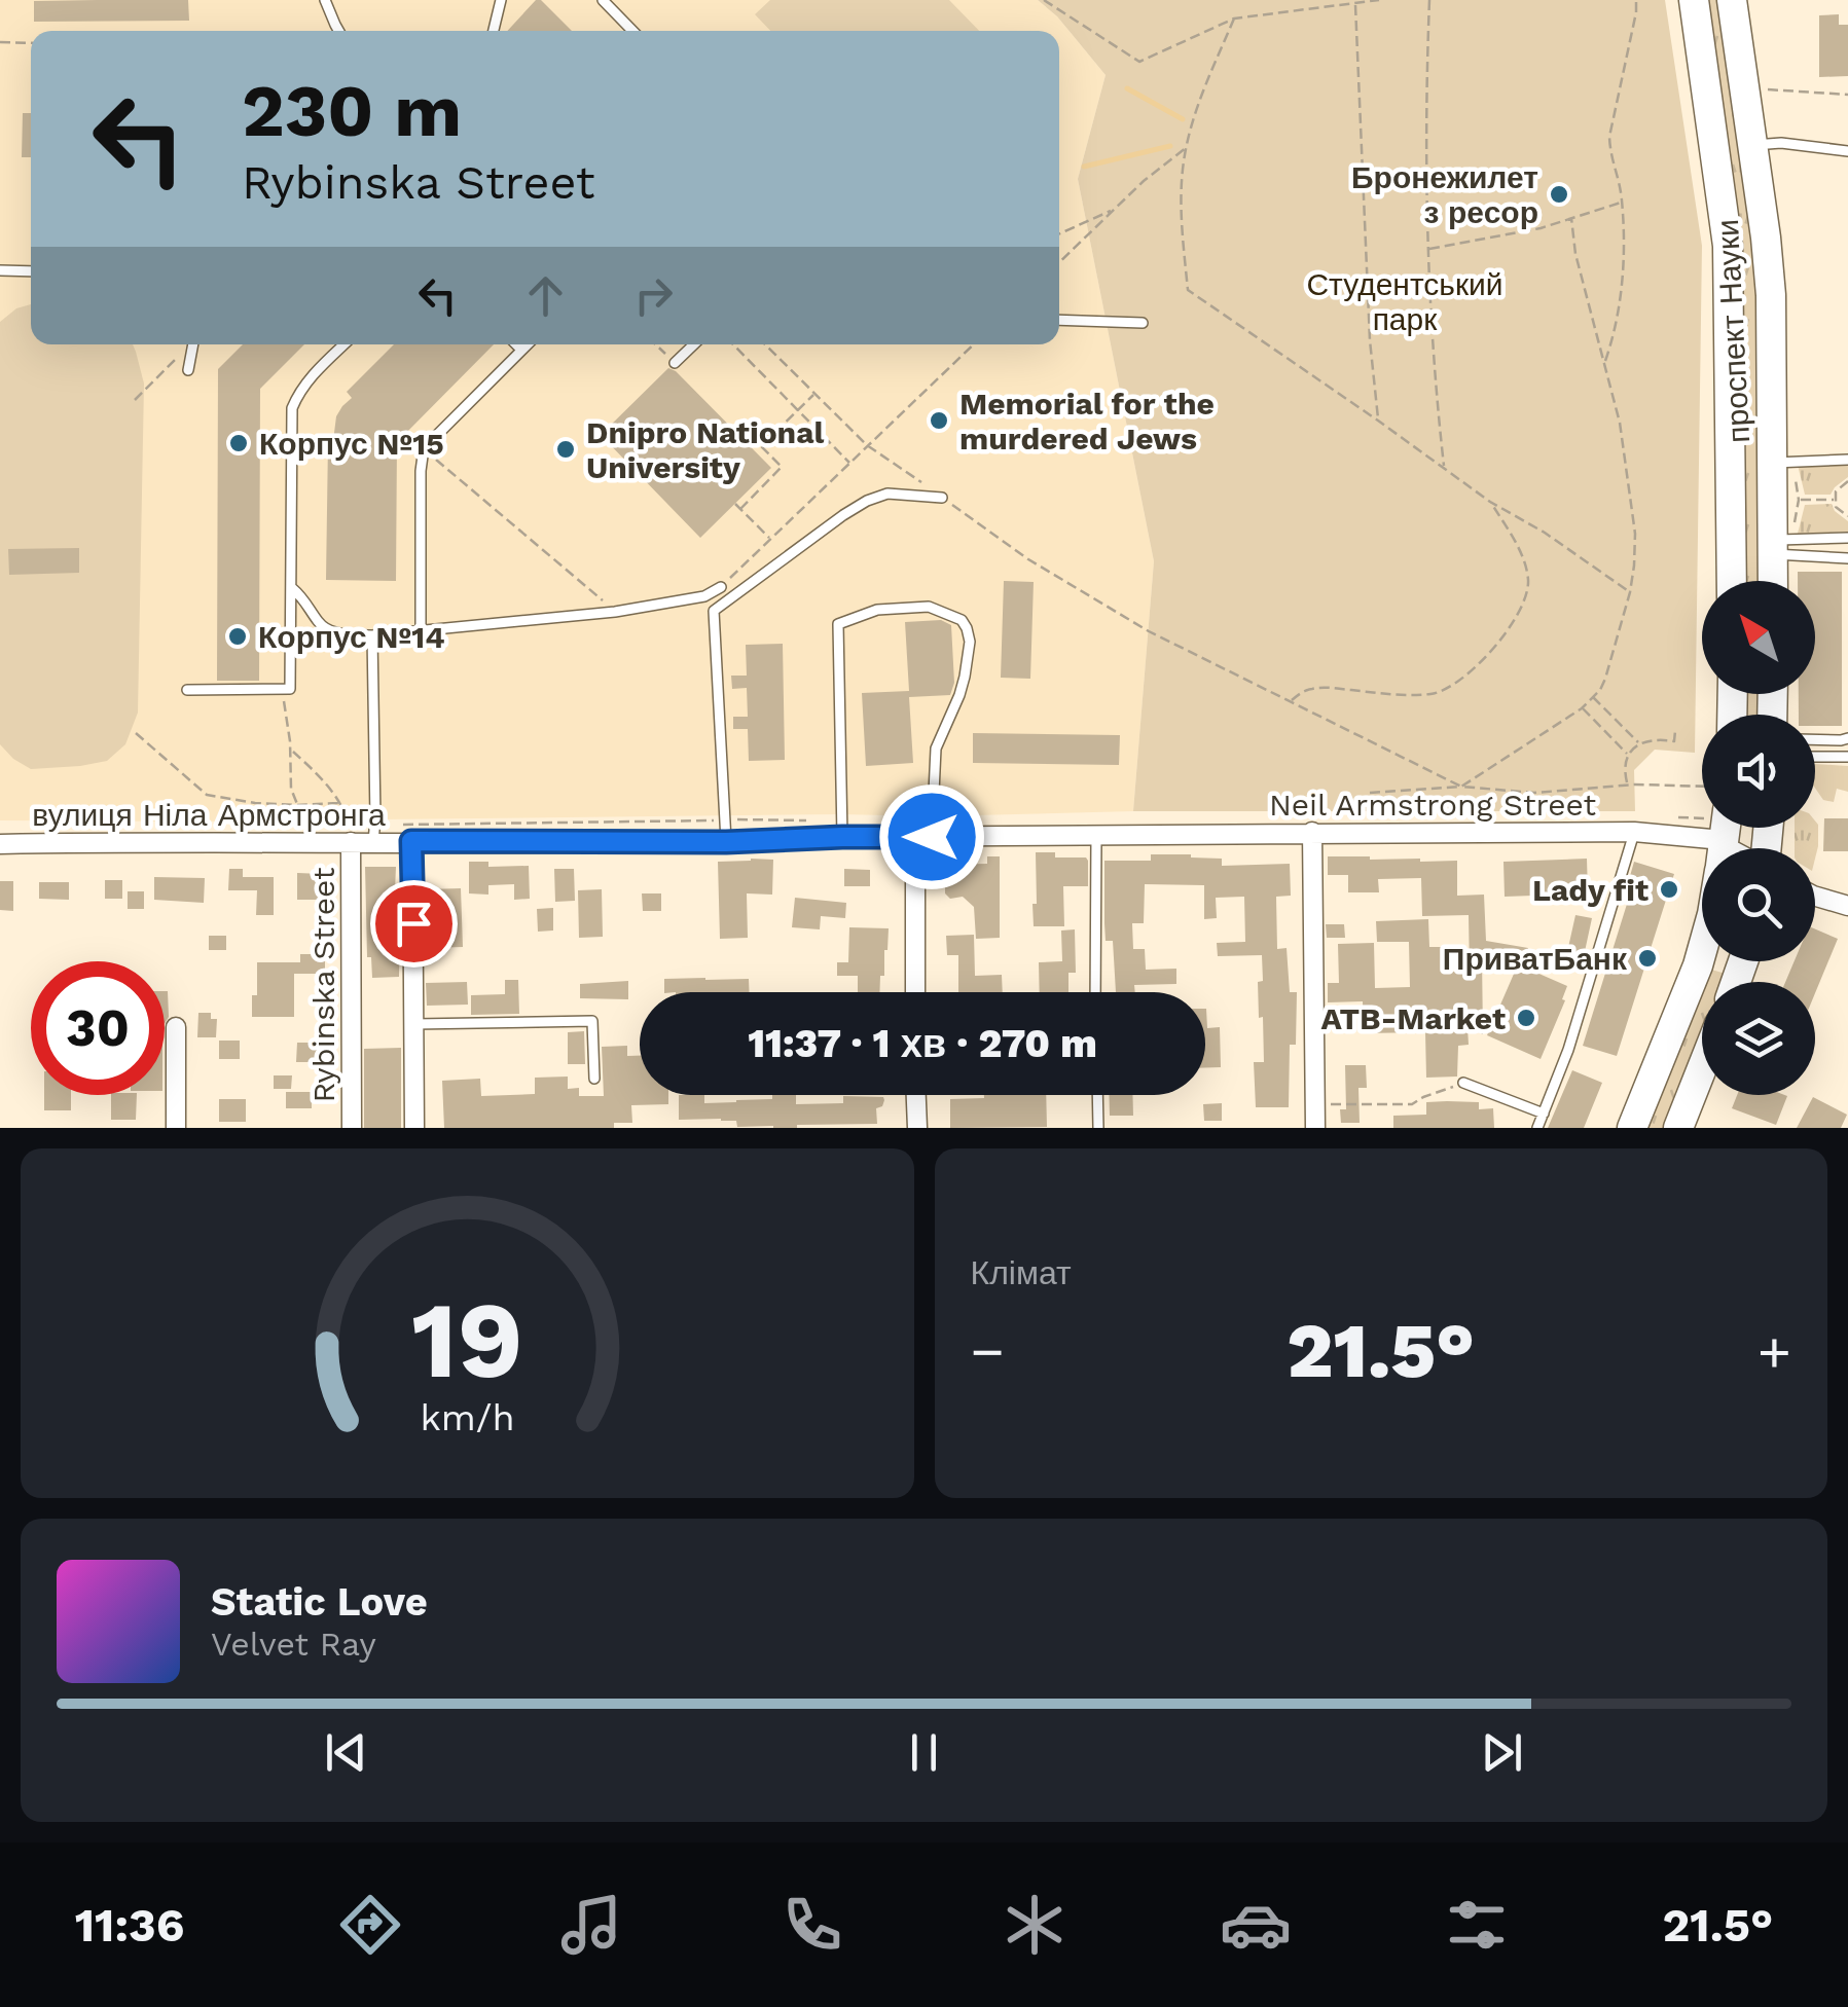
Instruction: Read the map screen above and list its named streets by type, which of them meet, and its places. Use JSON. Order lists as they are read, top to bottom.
{
  "streets": {
    "main road": ["проспект Науки"],
    "street": ["Neil Armstrong Street", "вулиця Ніла Армстронга", "Rybinska Street"]
  },
  "crossings": [
    ["Neil Armstrong Street", "вулиця Ніла Армстронга"],
    ["вулиця Ніла Армстронга", "Rybinska Street"]
  ],
  "parks": ["Студентський парк"],
  "places": [
    "Бронежилет з ресор",
    "Memorial for the murdered Jews",
    "Корпус №15",
    "Dnipro National University",
    "Корпус №14",
    "Lady fit",
    "ПриватБанк",
    "ATB-Market"
  ],
  "north": "top left",
  "page": {
    "turn": ["230 m", "Rybinska Street"],
    "limit": "30",
    "trip": "11:37 · 1 хв · 270 m",
    "tile": "Клімат",
    "heat": ["−", "21.5°", "+"],
    "song": ["Static Love", "Velvet Ray"],
    "tabs": ["11:36", "21.5°"],
    "gauge": ["19", "km/h"]
  }
}
